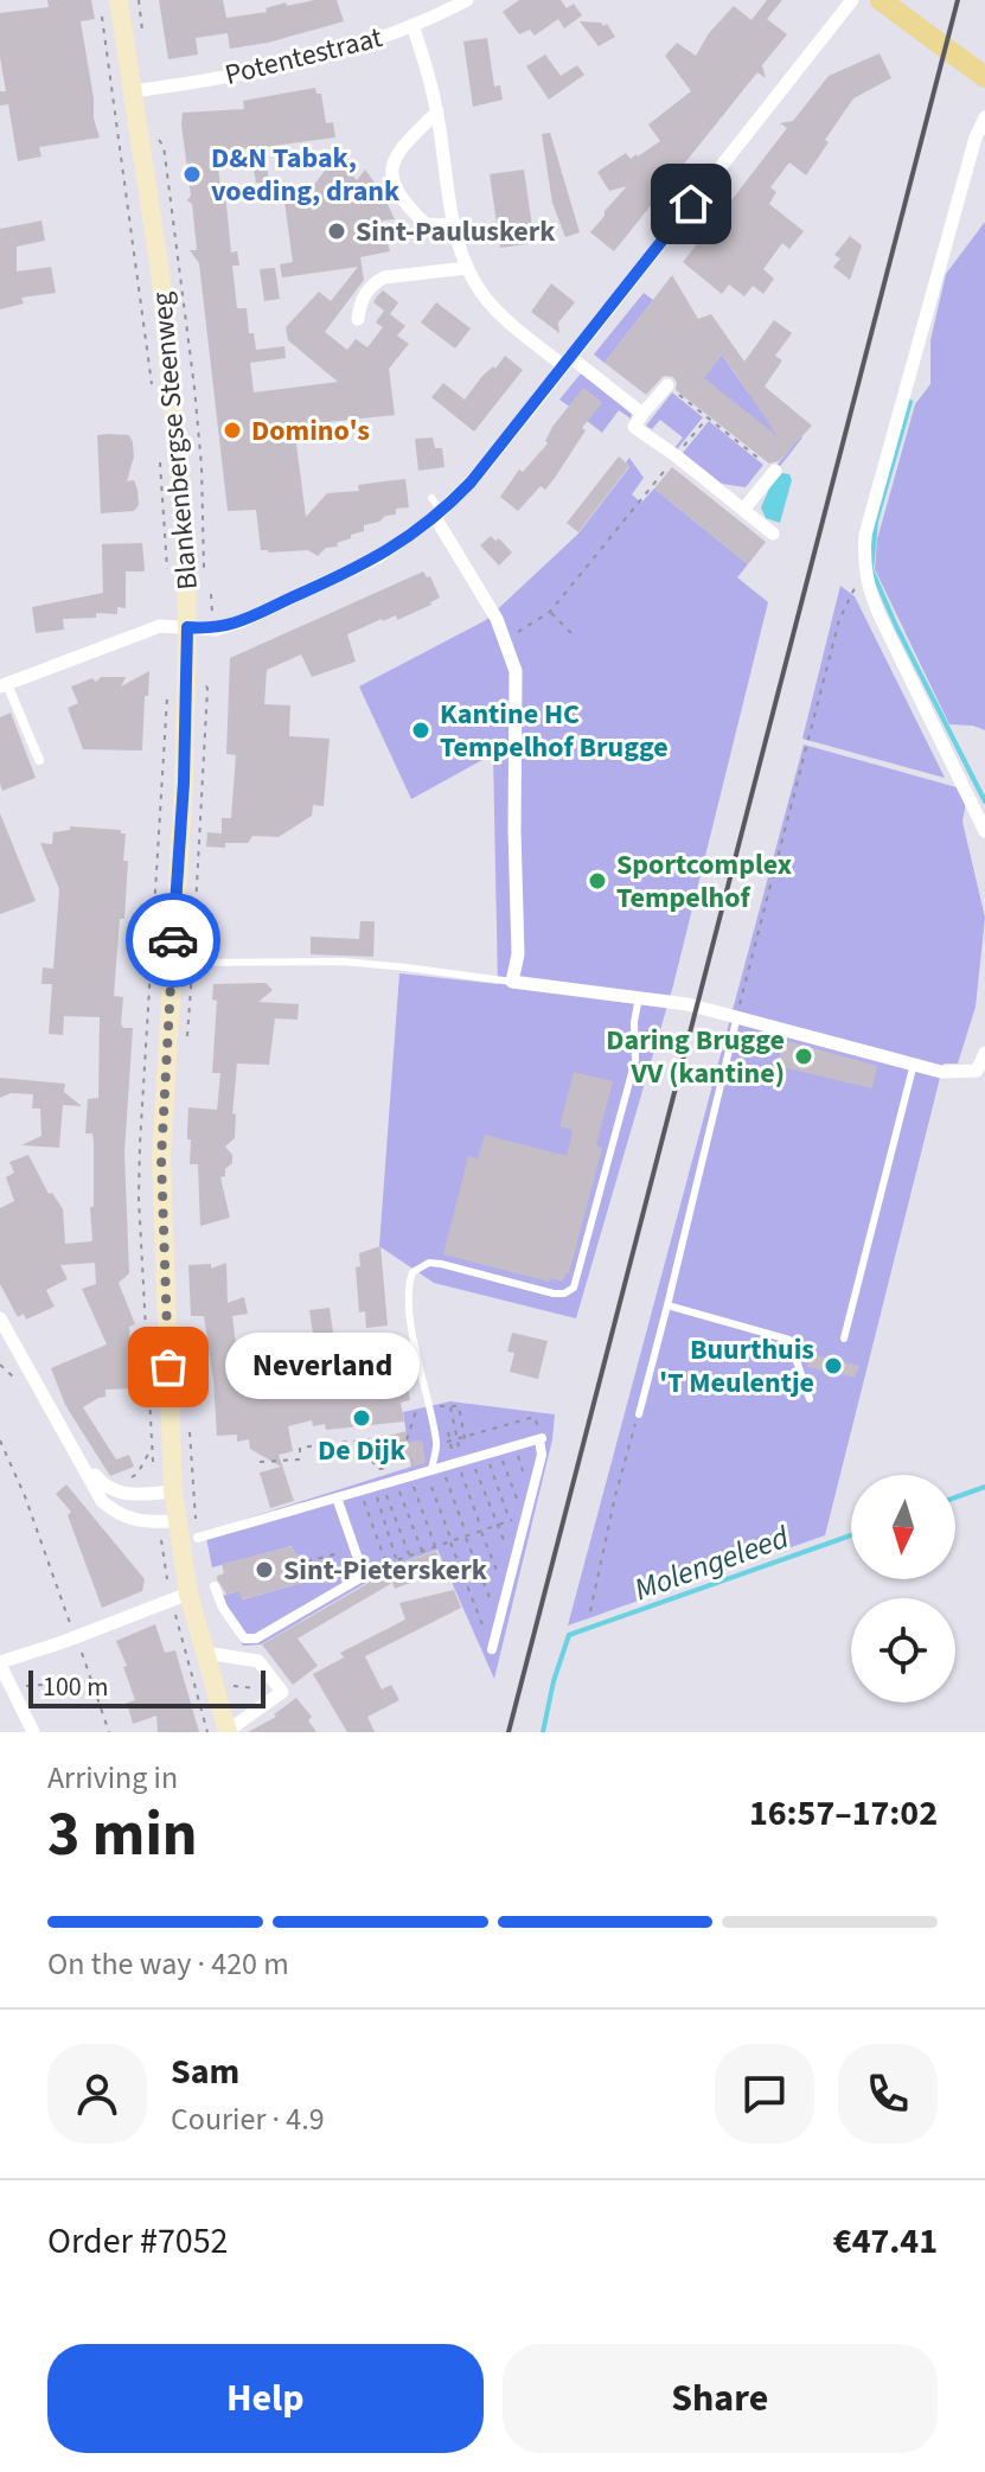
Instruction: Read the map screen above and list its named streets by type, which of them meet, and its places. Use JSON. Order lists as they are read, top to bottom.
{
  "streets": {
    "main road": ["Blankenbergse Steenweg"],
    "street": ["Potentestraat"]
  },
  "crossings": [
    ["Potentestraat", "Blankenbergse Steenweg"]
  ],
  "water": ["Molengeleed"],
  "places": [
    "D&N Tabak, voeding, drank",
    "Sint-Pauluskerk",
    "Domino's",
    "Kantine HC Tempelhof Brugge",
    "Sportcomplex Tempelhof",
    "Daring Brugge VV (kantine)",
    "Buurthuis 'T Meulentje",
    "Neverland",
    "De Dijk",
    "Sint-Pieterskerk"
  ],
  "scale_bar": "100 m",
  "north": "bottom",
  "page": {
    "bubble": "Neverland",
    "scale": "100 m",
    "heading": ["3 min", "Arriving in", "16:57–17:02"],
    "panel": [
      "Sam",
      "Courier · 4.9",
      "Order #7052",
      "€47.41"
    ],
    "bar": "On the way · 420 m",
    "buttons": ["Help", "Share"]
  }
}
